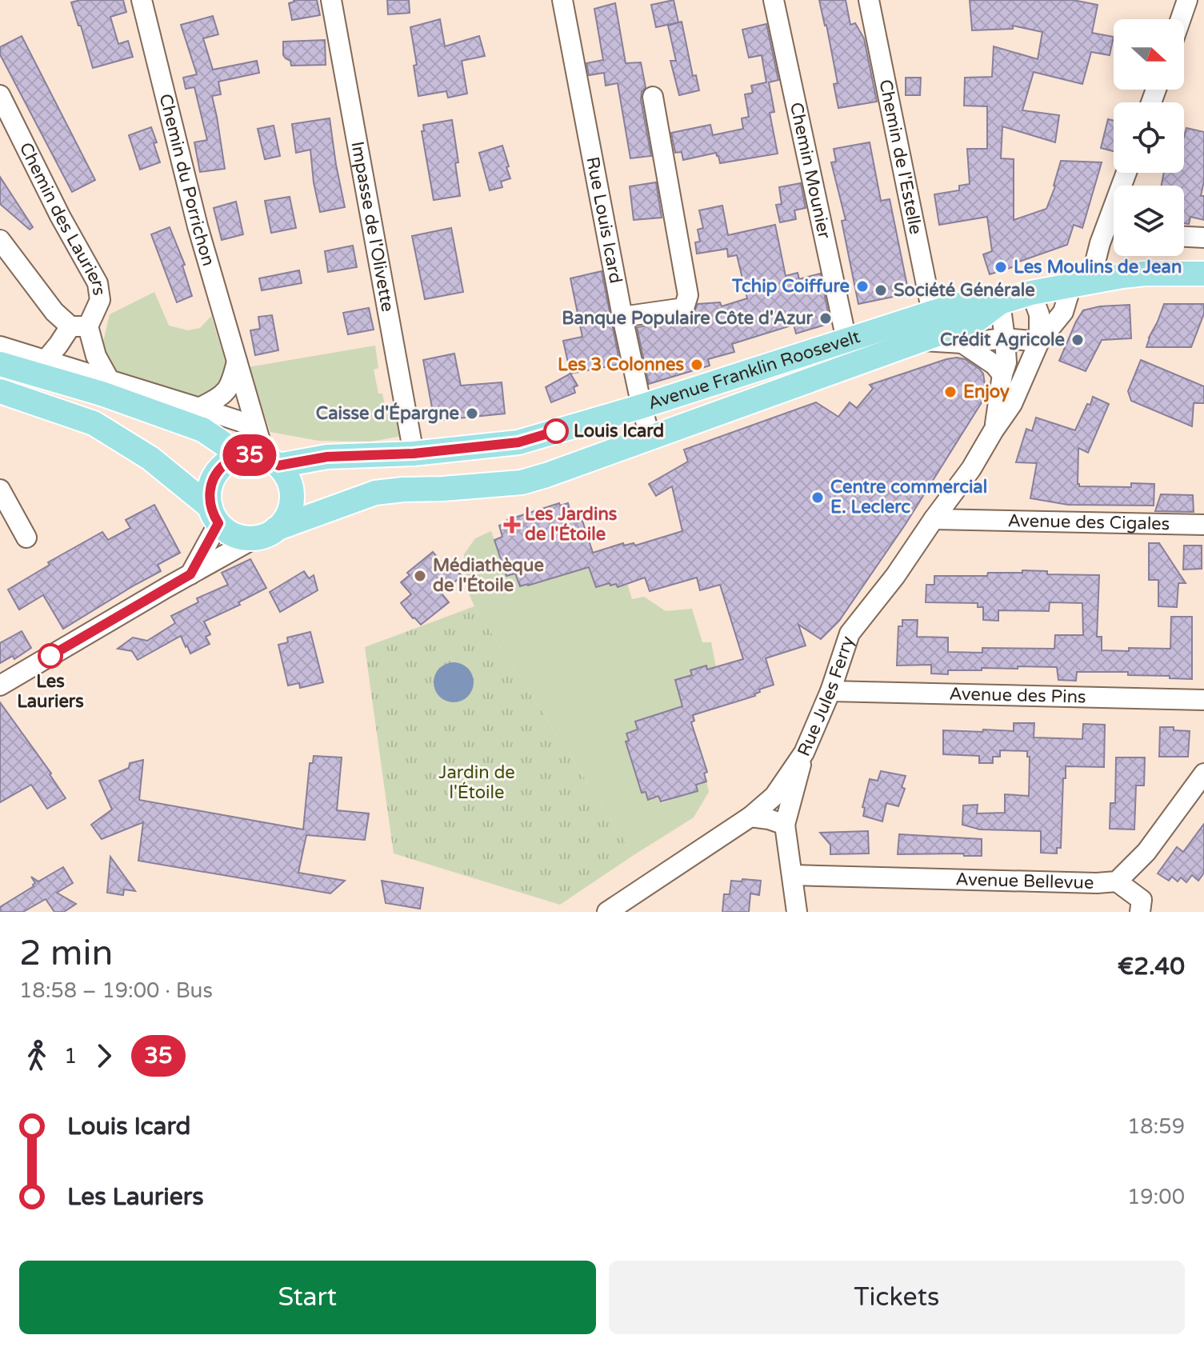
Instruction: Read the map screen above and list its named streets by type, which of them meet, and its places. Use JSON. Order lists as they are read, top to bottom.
{
  "streets": {
    "main road": ["Avenue Franklin Roosevelt"],
    "street": [
      "Chemin de l'Estelle",
      "Chemin Mounier",
      "Chemin du Porrichon",
      "Chemin des Lauriers",
      "Rue Louis Icard",
      "Impasse de l'Olivette",
      "Avenue des Cigales",
      "Rue Jules Ferry",
      "Avenue des Pins",
      "Avenue Bellevue"
    ]
  },
  "crossings": [
    ["Chemin de l'Estelle", "Avenue Franklin Roosevelt"],
    ["Chemin Mounier", "Avenue Franklin Roosevelt"],
    ["Chemin du Porrichon", "Avenue Franklin Roosevelt"],
    ["Rue Louis Icard", "Avenue Franklin Roosevelt"],
    ["Impasse de l'Olivette", "Avenue Franklin Roosevelt"],
    ["Avenue Franklin Roosevelt", "Rue Jules Ferry"],
    ["Avenue des Cigales", "Rue Jules Ferry"],
    ["Rue Jules Ferry", "Avenue des Pins"]
  ],
  "parks": ["Jardin de l'Étoile"],
  "places": {
    "other": [
      "Les Moulins de Jean",
      "Tchip Coiffure",
      "Société Générale",
      "Banque Populaire Côte d'Azur",
      "Crédit Agricole",
      "Les 3 Colonnes",
      "Enjoy",
      "Caisse d'Épargne",
      "Louis Icard",
      "Centre commercial E. Leclerc",
      "Médiathèque de l'Étoile",
      "Les Lauriers"
    ],
    "health": ["Les Jardins de l'Étoile"]
  },
  "lines": ["bus line 35"],
  "north": "right",
  "page": {
    "on_map": "35",
    "heading": ["2 min", "18:58 – 19:00 · Bus", "€2.40"],
    "legs": ["1", "35"],
    "list": [
      {
        "name": "Louis Icard",
        "value": "18:59"
      },
      {
        "name": "Les Lauriers",
        "value": "19:00"
      }
    ],
    "buttons": ["Start", "Tickets"]
  }
}
